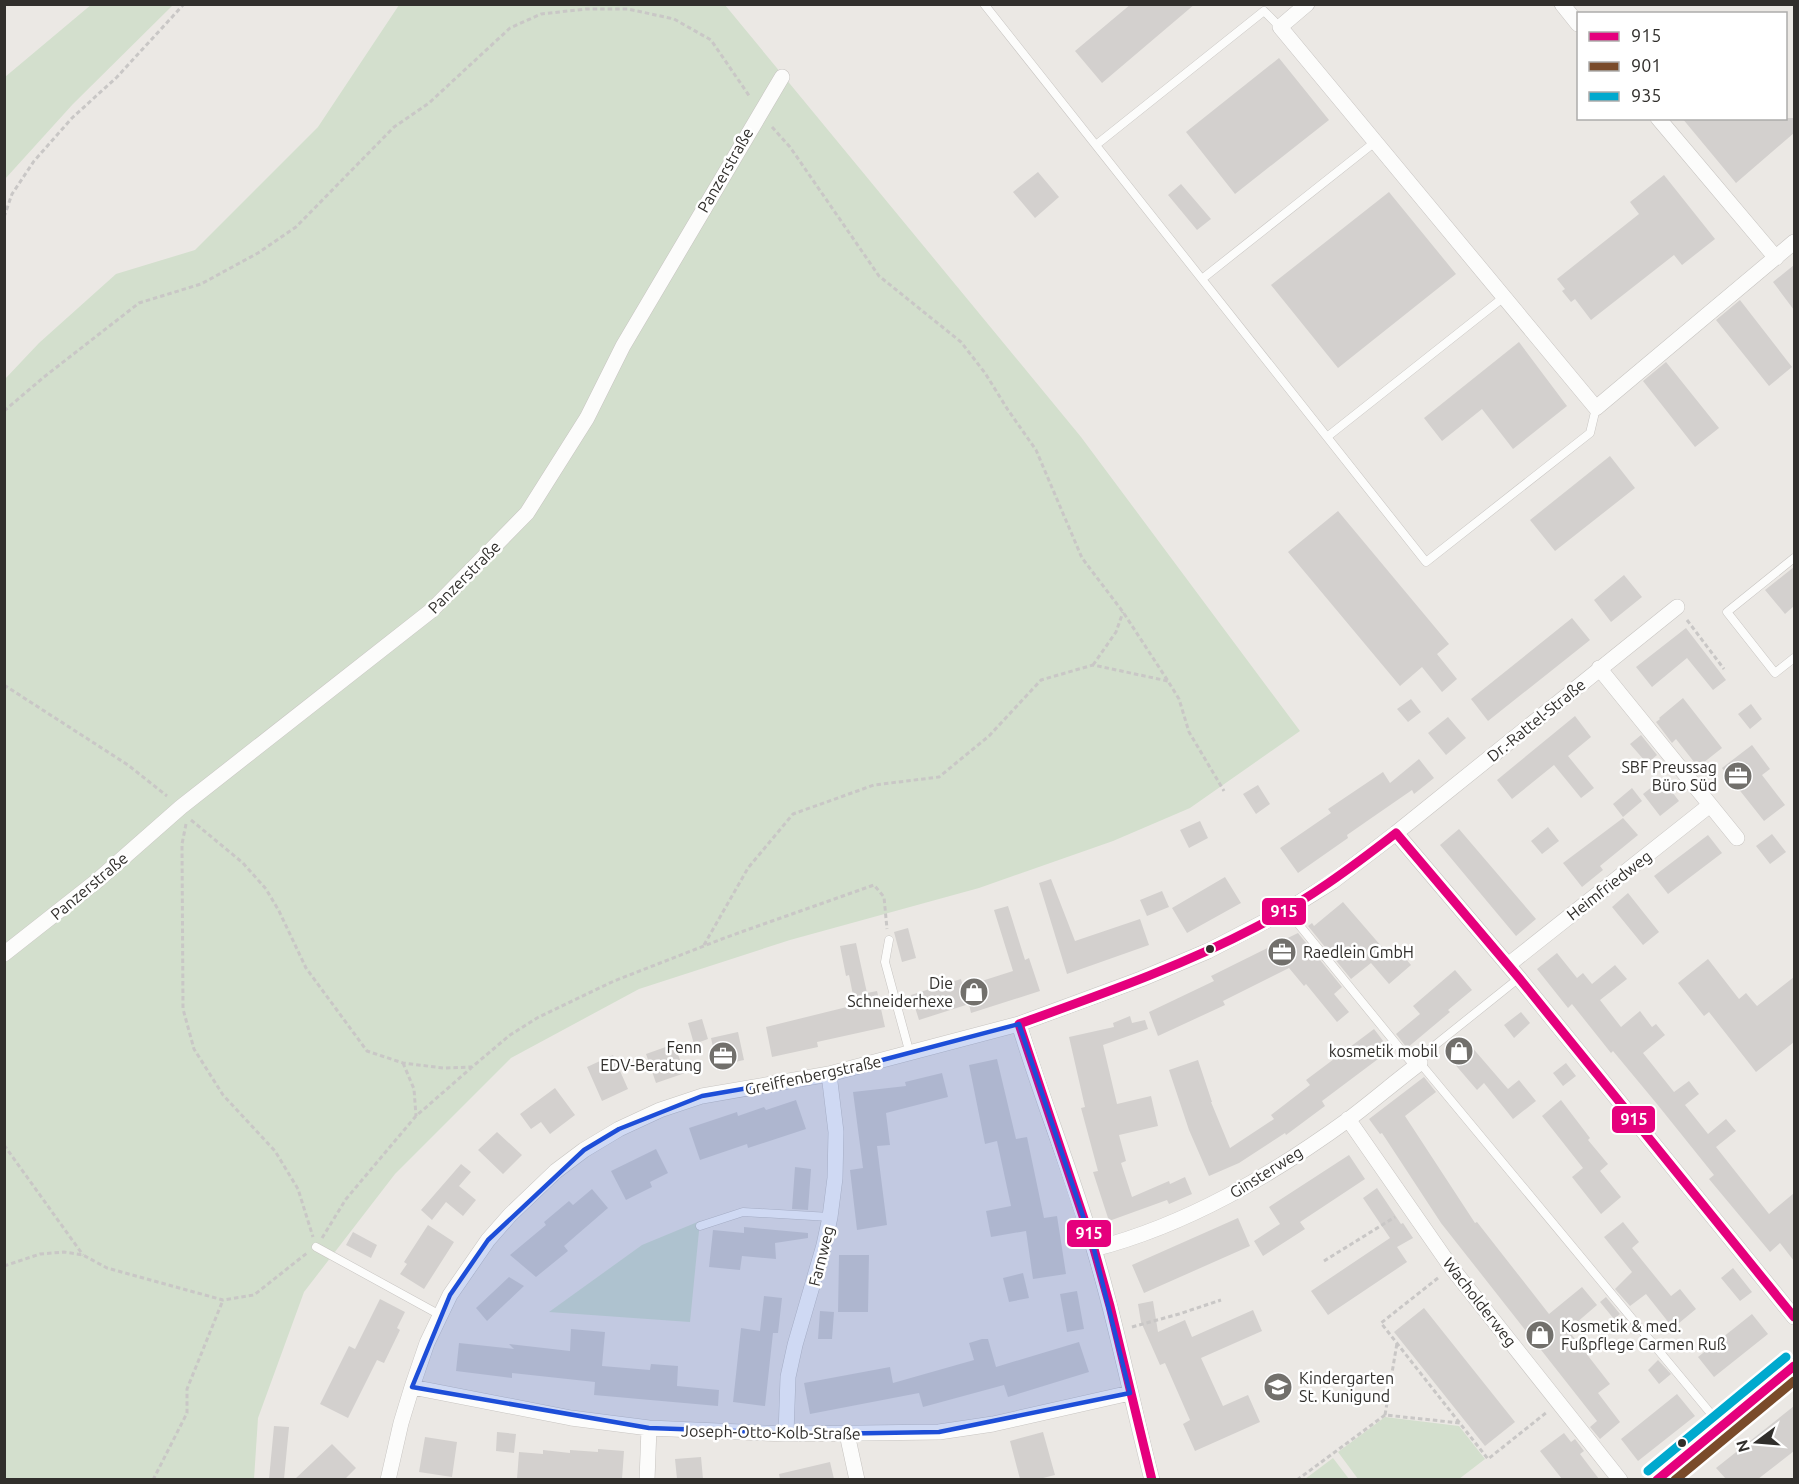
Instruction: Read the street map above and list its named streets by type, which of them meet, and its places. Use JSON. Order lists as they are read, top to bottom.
{
  "streets": {
    "street": [
      "Panzerstraße",
      "Dr.-Rattel-Straße",
      "Heimfriedweg",
      "Greiffenbergstraße",
      "Ginsterweg",
      "Farnweg",
      "Wacholderweg",
      "Joseph-Otto-Kolb-Straße"
    ]
  },
  "crossings": [
    ["Dr.-Rattel-Straße", "Greiffenbergstraße"],
    ["Greiffenbergstraße", "Farnweg"],
    ["Greiffenbergstraße", "Joseph-Otto-Kolb-Straße"],
    ["Ginsterweg", "Wacholderweg"],
    ["Farnweg", "Joseph-Otto-Kolb-Straße"]
  ],
  "places": {
    "office": ["SBF Preussag Büro Süd", "Raedlein GmbH", "Fenn EDV-Beratung"],
    "shop": ["Die Schneiderhexe", "kosmetik mobil", "Kosmetik & med. Fußpflege Carmen Ruß"],
    "school or university": ["Kindergarten St. Kunigund"]
  },
  "lines": ["transit line 915", "transit line 935", "transit line 901"],
  "legend": ["915", "901", "935"],
  "north": "left"
}
